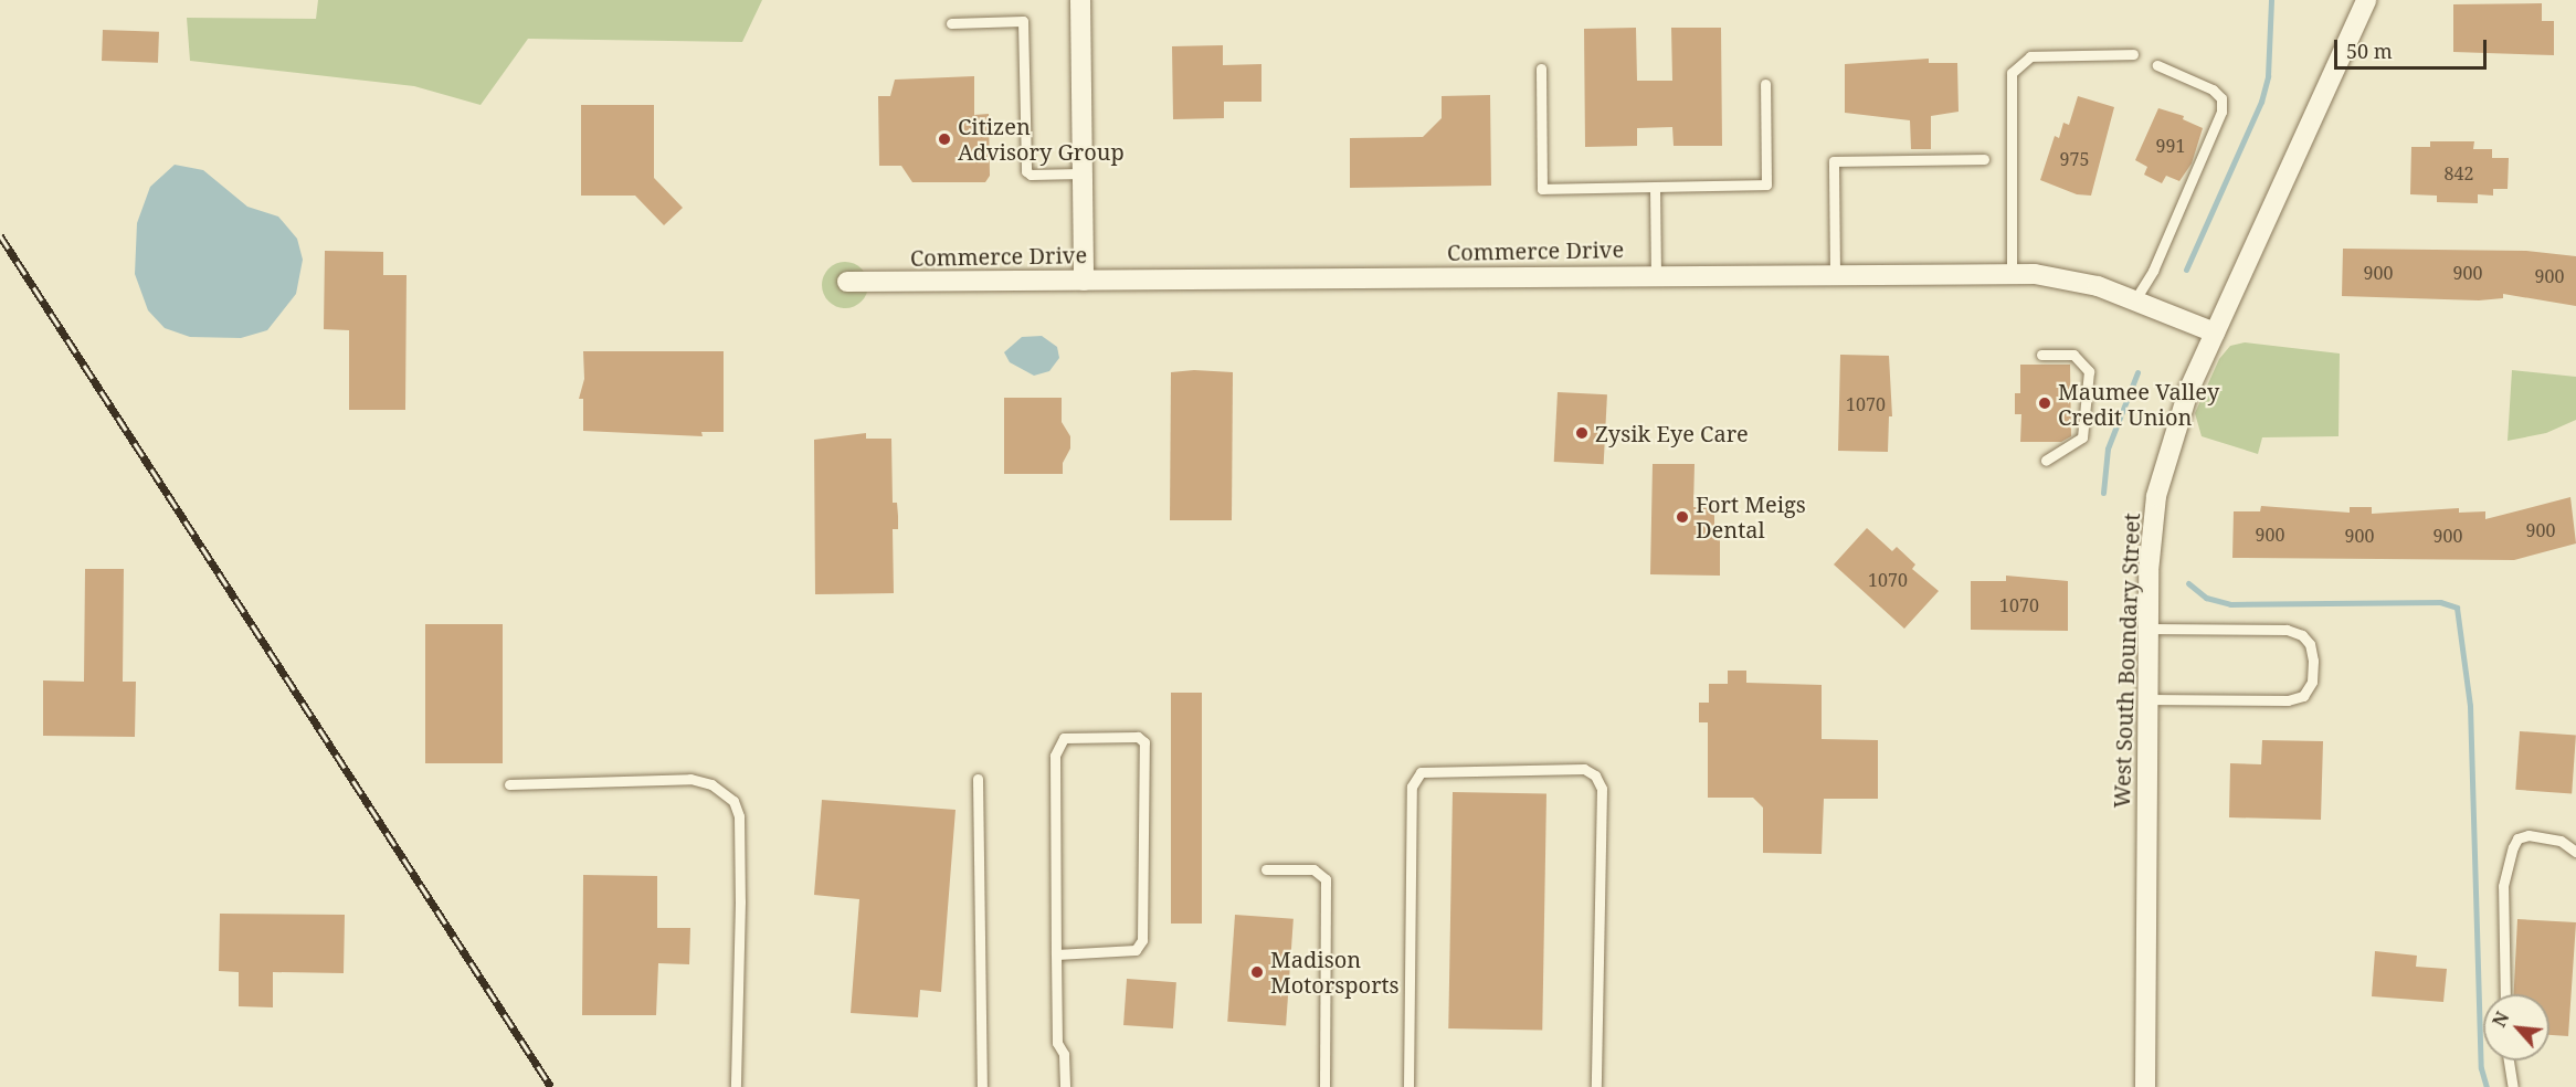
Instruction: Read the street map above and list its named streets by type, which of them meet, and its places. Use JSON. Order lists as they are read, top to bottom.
{
  "streets": {
    "street": ["Commerce Drive", "West South Boundary Street"]
  },
  "crossings": [
    ["Commerce Drive", "West South Boundary Street"]
  ],
  "places": [
    "Citizen Advisory Group",
    "Maumee Valley Credit Union",
    "Zysik Eye Care",
    "Fort Meigs Dental",
    "Madison Motorsports"
  ],
  "house_numbers": [
    "991",
    "975",
    "842",
    "900",
    "900",
    "900",
    "1070",
    "900",
    "900",
    "900",
    "900",
    "1070",
    "1070"
  ],
  "scale_bar": "50 m",
  "north": "top left"
}
